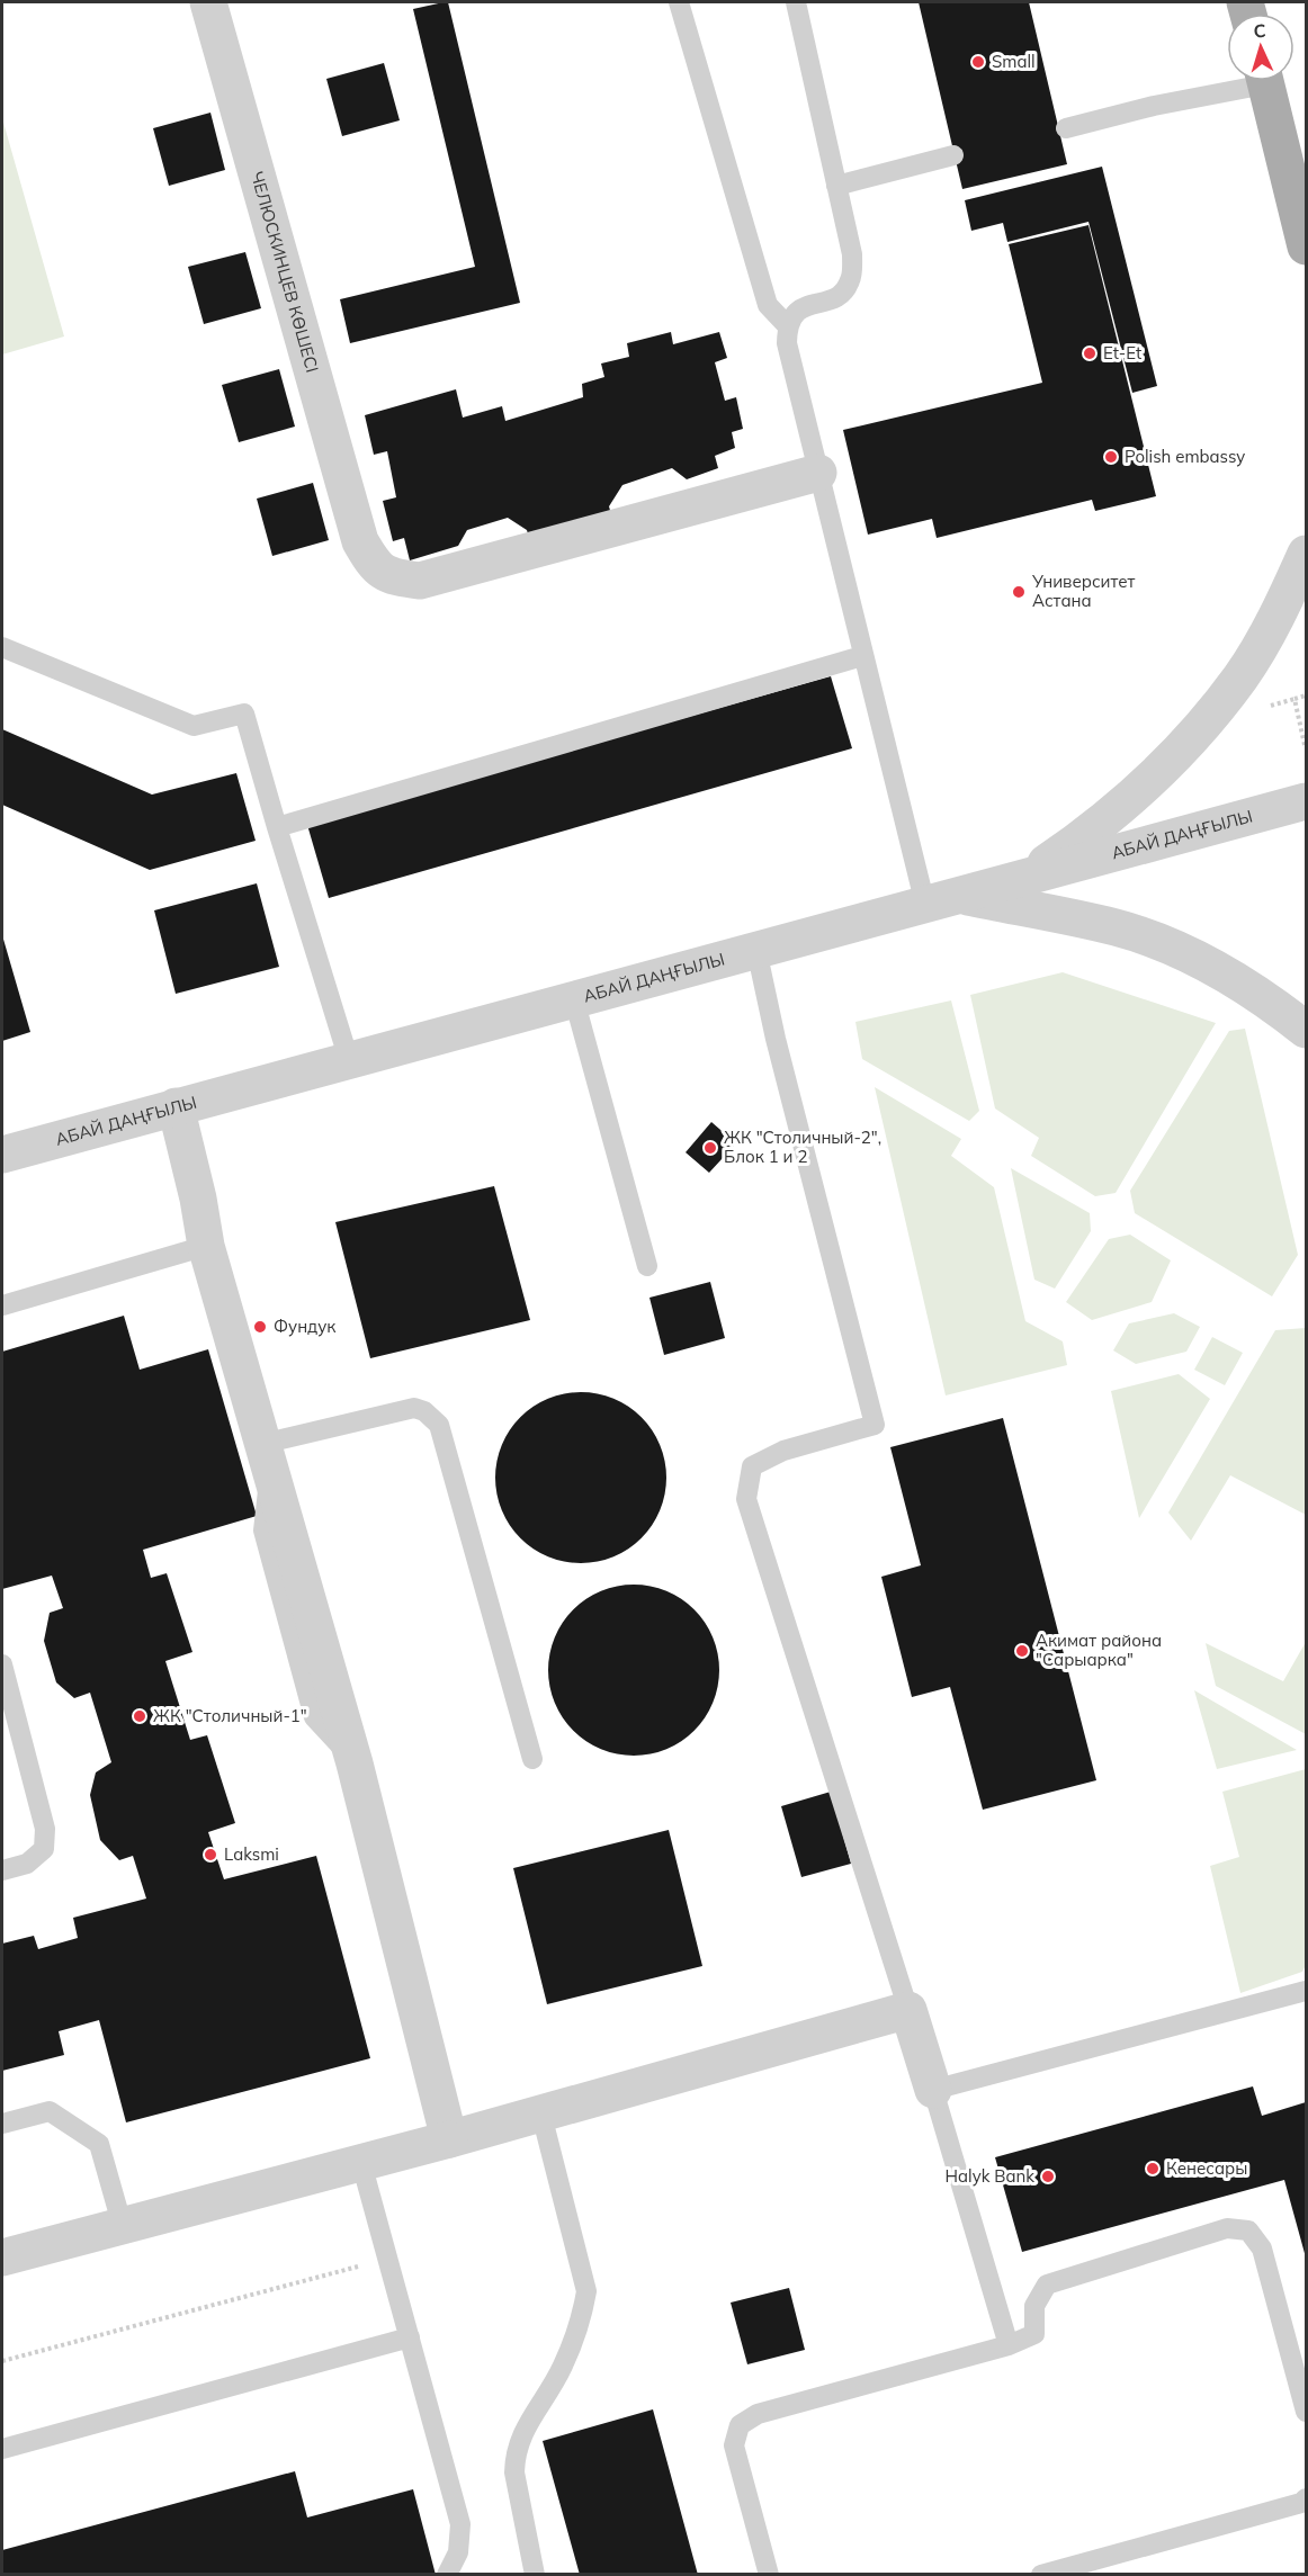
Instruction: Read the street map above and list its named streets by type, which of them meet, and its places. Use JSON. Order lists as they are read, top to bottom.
{
  "streets": {
    "street": ["ЧЕЛЮСКИНЦЕВ КӨШЕСІ", "АБАЙ ДАҢҒЫЛЫ"]
  },
  "places": [
    "Small",
    "Et-Et",
    "Polish embassy",
    "Университет Астана",
    "ЖК \"Столичный-2\", Блок 1 и 2",
    "Фундук",
    "Акимат района \"Сарыарка\"",
    "ЖК \"Столичный-1\"",
    "Laksmi",
    "Кенесары",
    "Halyk Bank"
  ],
  "north": "top"
}
